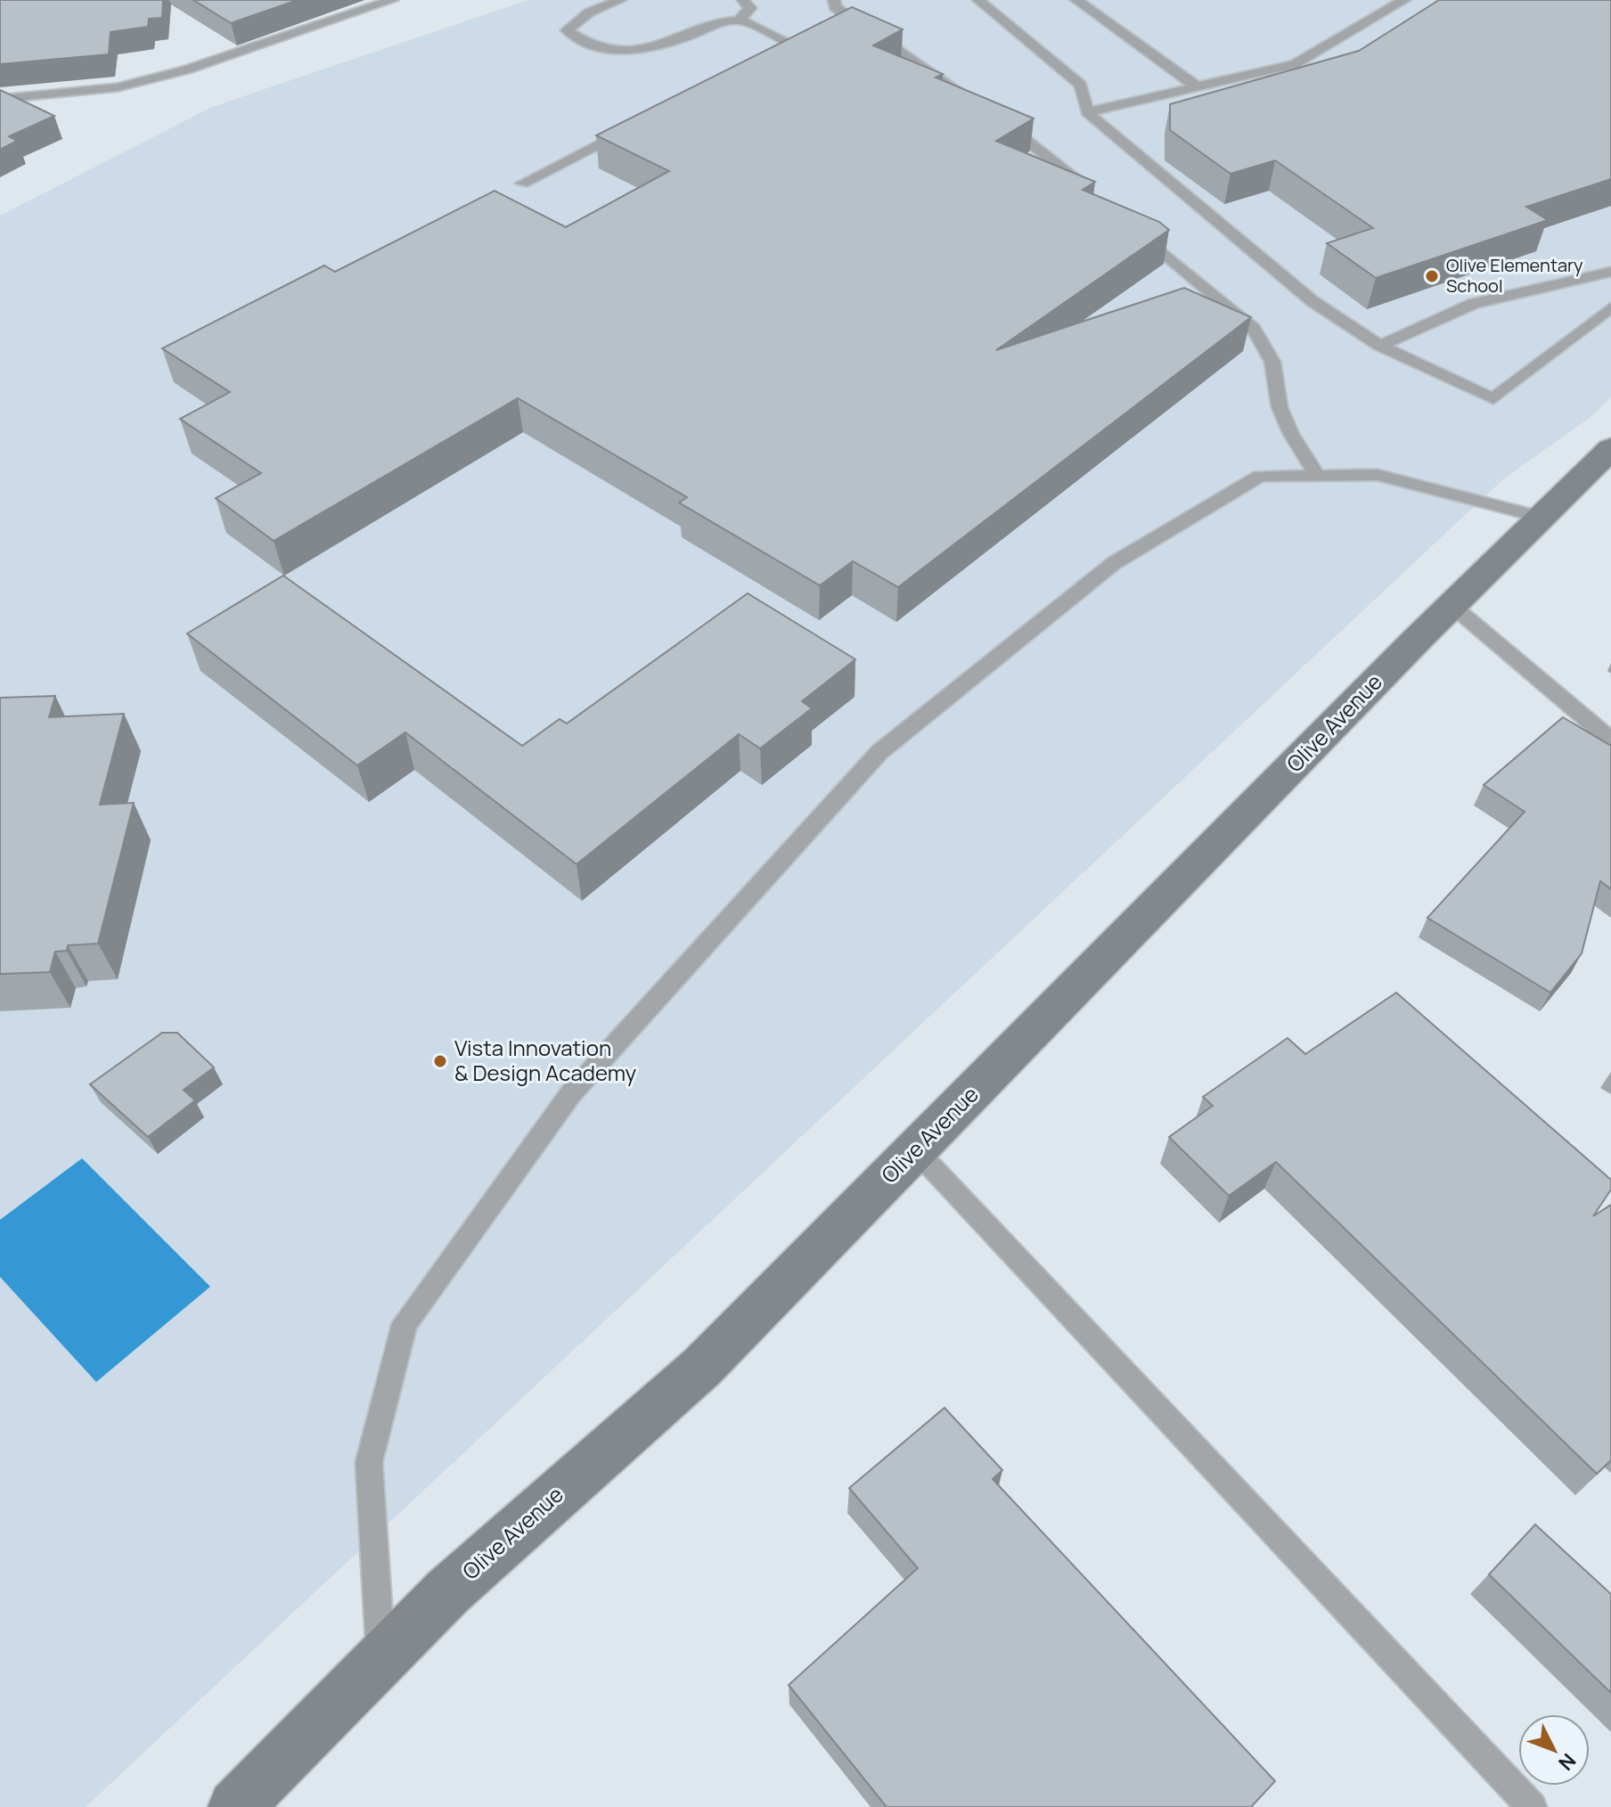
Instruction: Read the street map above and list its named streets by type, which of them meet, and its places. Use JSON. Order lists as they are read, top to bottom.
{
  "streets": {
    "main road": ["Olive Avenue"]
  },
  "places": ["Olive Elementary School", "Vista Innovation & Design Academy"],
  "north": "bottom right"
}
